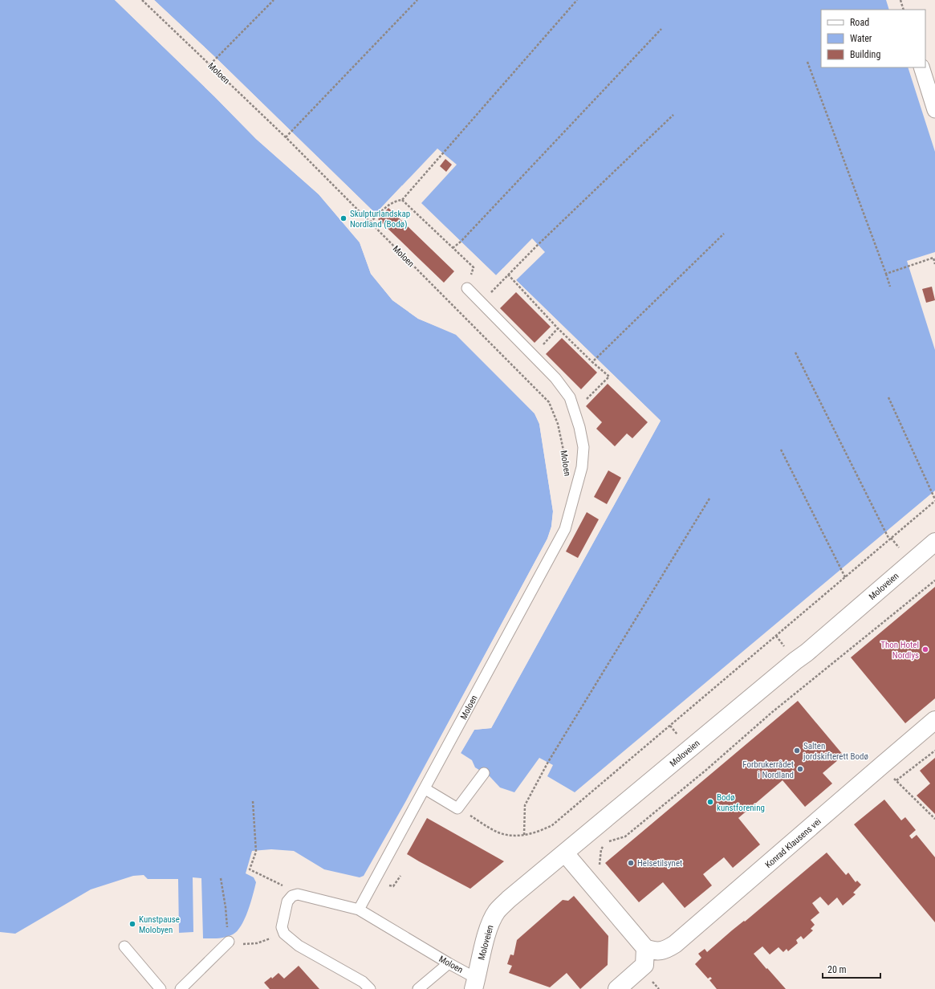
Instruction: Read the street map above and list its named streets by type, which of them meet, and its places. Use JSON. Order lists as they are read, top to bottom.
{
  "streets": {
    "street": ["Moloveien", "Konrad Klausens vei"],
    "lane": ["Moloen"]
  },
  "crossings": [
    ["Moloen", "Moloveien"]
  ],
  "places": [
    "Skulpturlandskap Nordland (Bodø)",
    "Thon Hotel Nordlys",
    "Salten jordskifterett Bodø",
    "Forbrukerrådet i Nordland",
    "Bodø kunstforening",
    "Helsetilsynet",
    "Kunstpause Molobyen"
  ],
  "legend": ["Road", "Water", "Building"],
  "scale_bar": "20 m"
}
